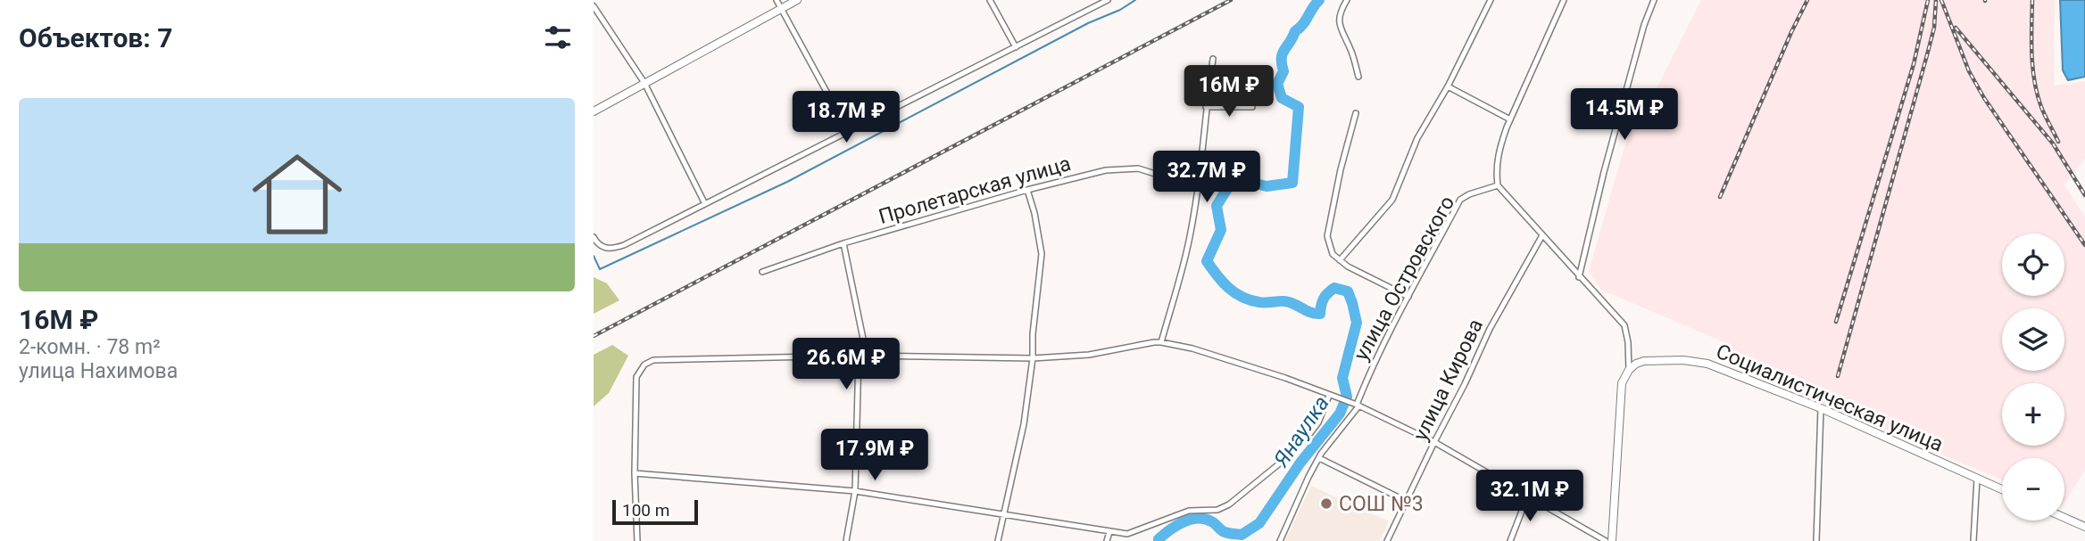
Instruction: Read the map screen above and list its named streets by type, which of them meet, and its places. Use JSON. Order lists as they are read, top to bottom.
{
  "streets": {
    "street": [
      "Пролетарская улица",
      "улица Островского",
      "улица Кирова",
      "Социалистическая улица"
    ]
  },
  "water": ["Янаулка"],
  "places": ["СОШ №3"],
  "scale_bar": "100 m",
  "page": {
    "heading": "Объектов: 7",
    "price": [
      "16M ₽",
      "14.5M ₽",
      "18.7M ₽",
      "32.7M ₽",
      "26.6M ₽",
      "17.9M ₽",
      "32.1M ₽"
    ],
    "list": [
      {
        "name": "16M ₽",
        "note": "2-комн. · 78 m² · улица Нахимова"
      }
    ],
    "map_buttons": ["+", "−"],
    "scale": "100 m"
  }
}
